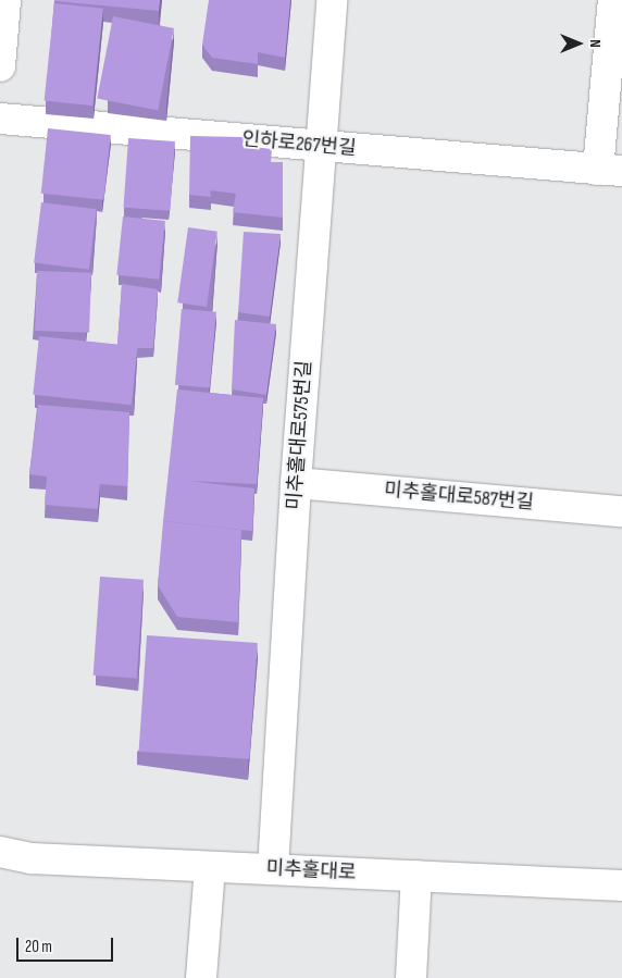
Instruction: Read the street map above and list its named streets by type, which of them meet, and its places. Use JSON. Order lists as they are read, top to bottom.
{
  "streets": {
    "street": [
      "인하로267번길",
      "미추홀대로575번길",
      "미추홀대로587번길",
      "미추홀대로"
    ]
  },
  "crossings": [
    ["인하로267번길", "미추홀대로575번길"],
    ["미추홀대로575번길", "미추홀대로587번길"],
    ["미추홀대로575번길", "미추홀대로"]
  ],
  "scale_bar": "20 m",
  "north": "right"
}
